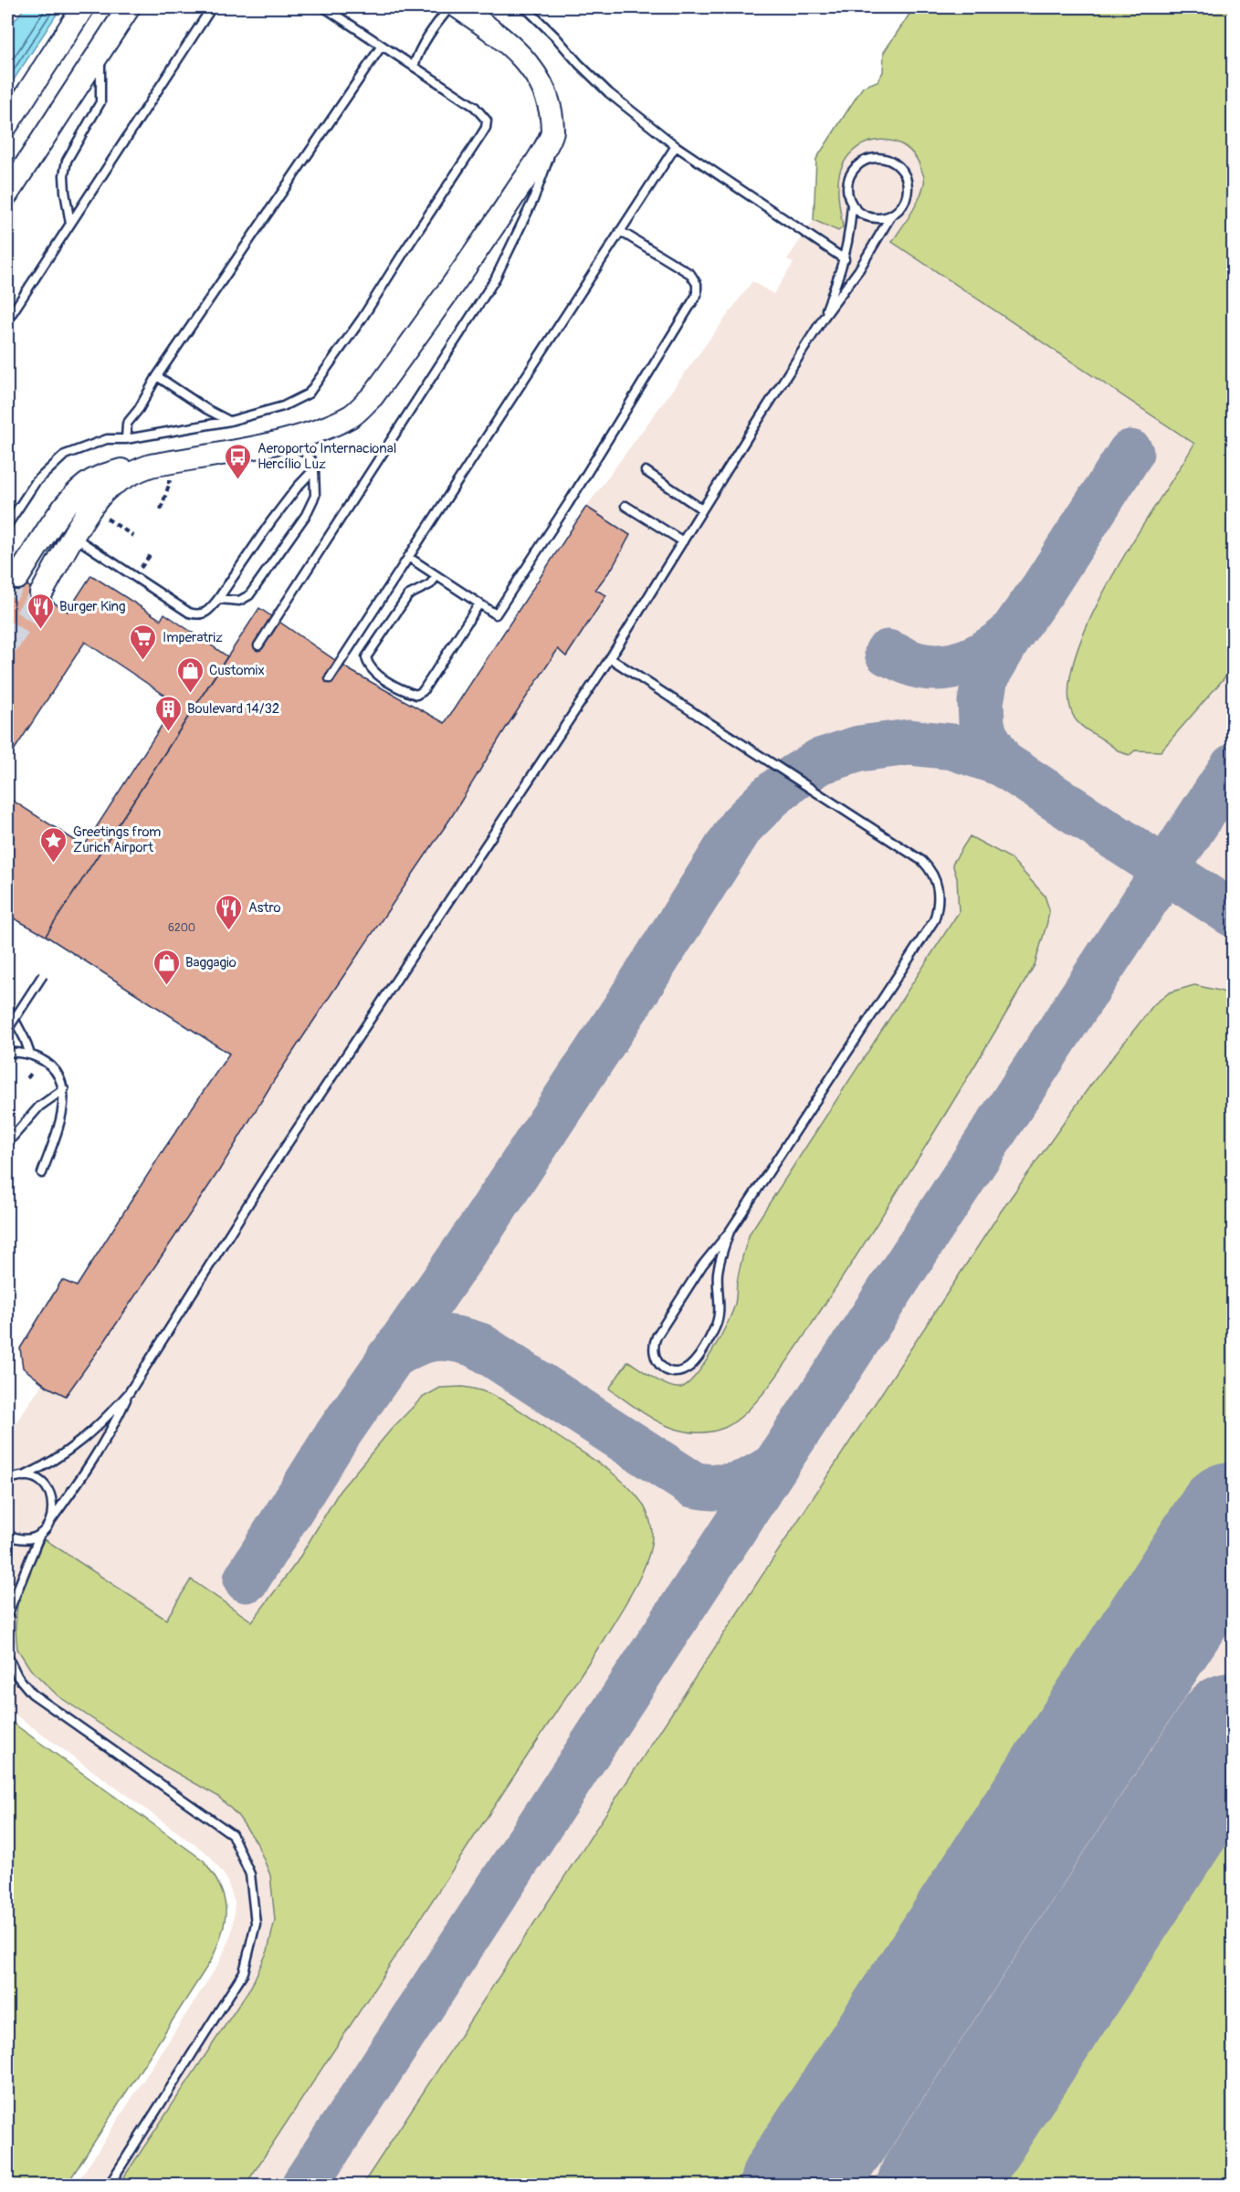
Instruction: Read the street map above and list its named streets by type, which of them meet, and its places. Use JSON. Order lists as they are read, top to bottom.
{
  "places": {
    "bus stop": ["Aeroporto Internacional Hercílio Luz"],
    "restaurant": ["Burger King", "Astro"],
    "supermarket": ["Imperatriz"],
    "shop": ["Customix", "Baggagio"],
    "building": ["Boulevard 14/32"],
    "place": ["Greetings from Zurich Airport"]
  },
  "house_numbers": ["6200"]
}
